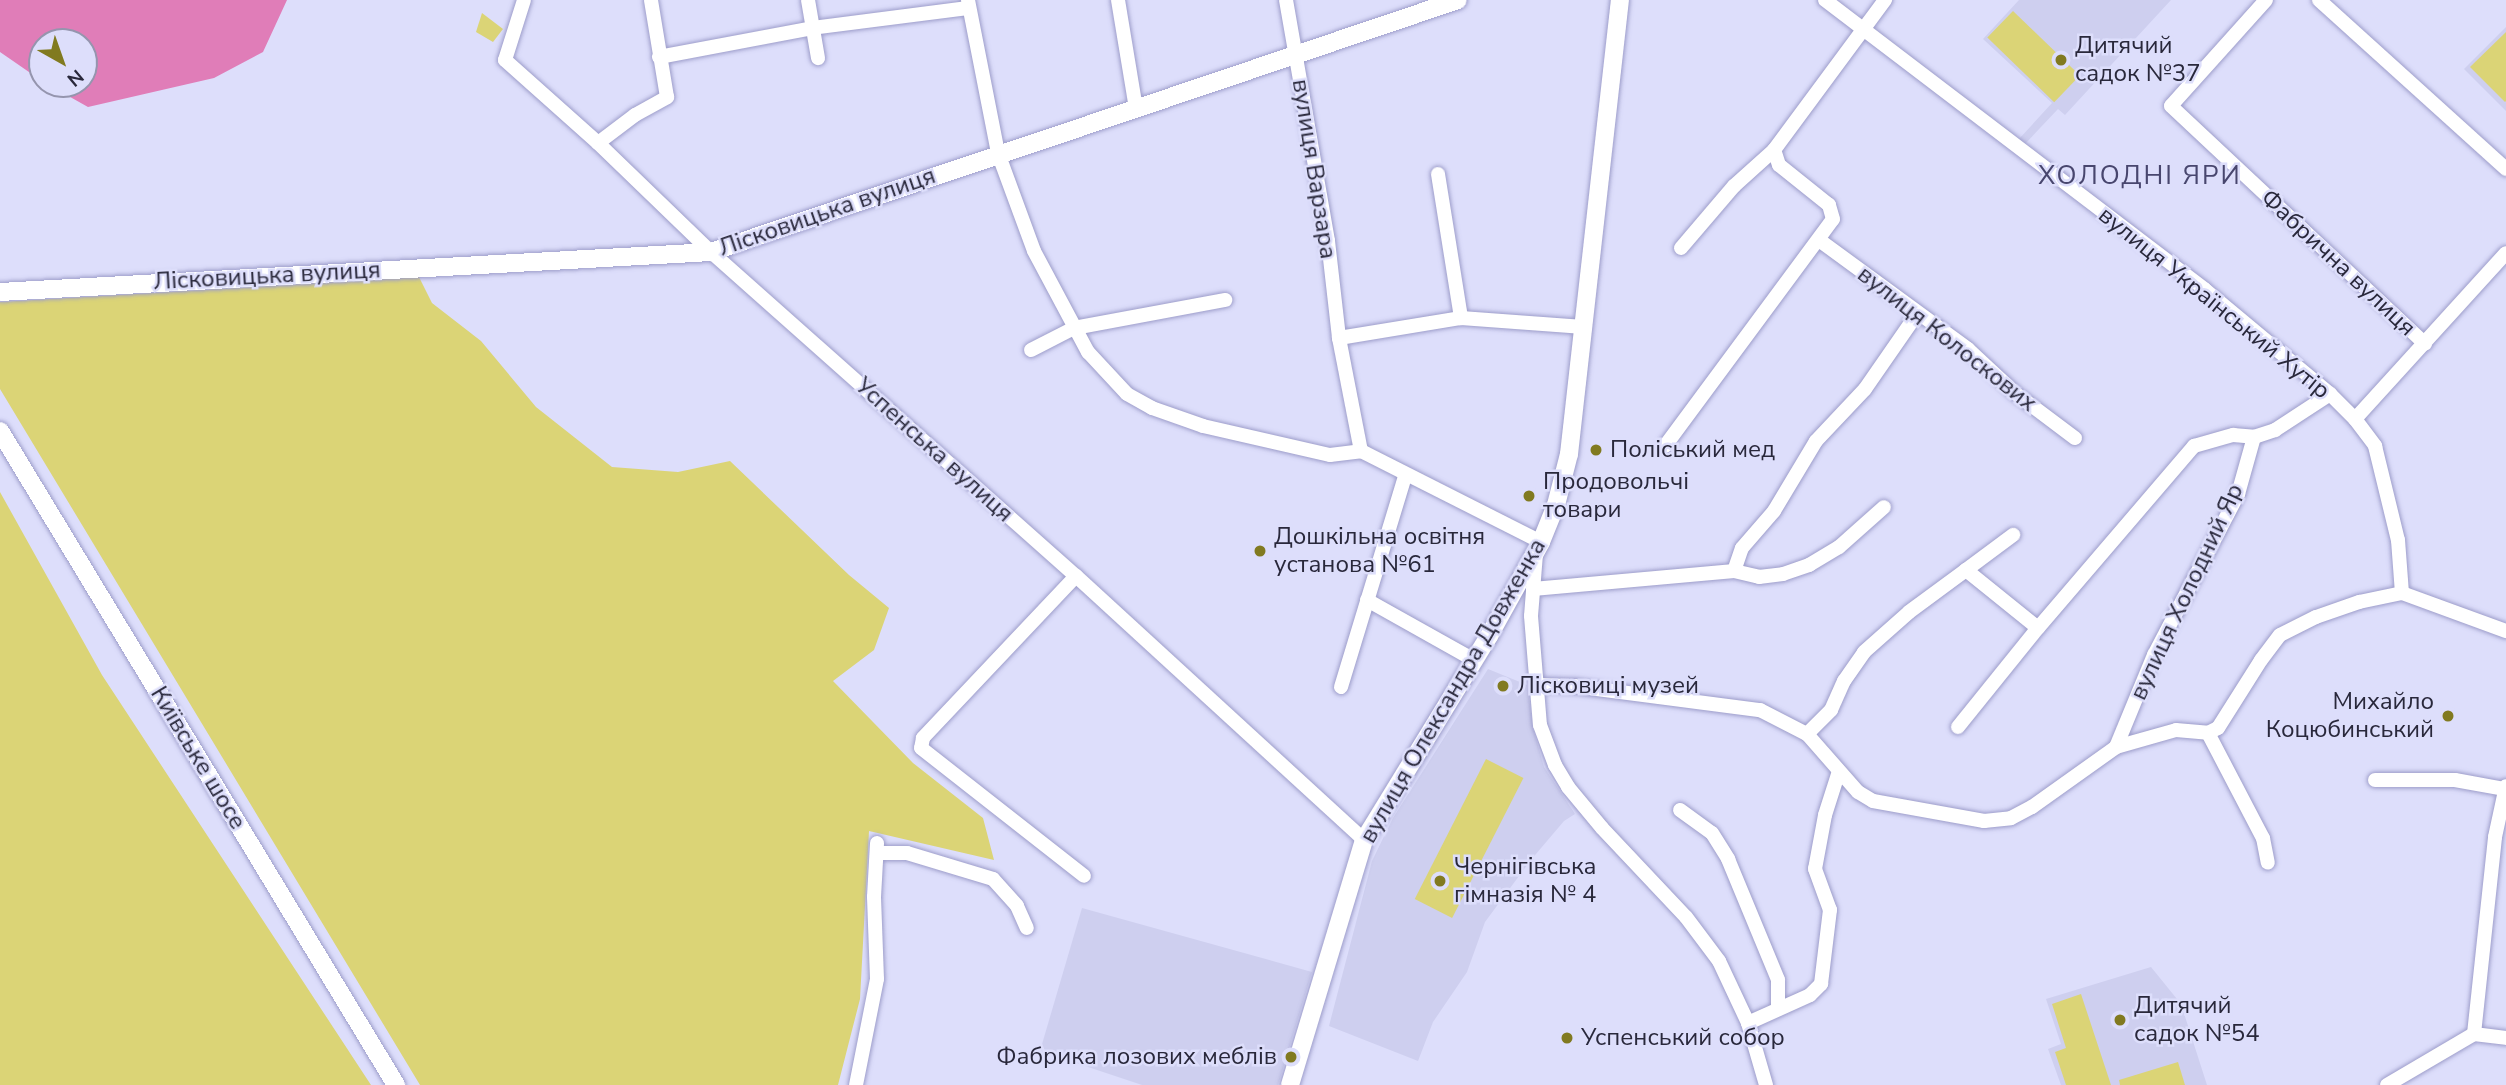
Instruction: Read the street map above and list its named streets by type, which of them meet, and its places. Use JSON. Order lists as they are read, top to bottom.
{
  "streets": {
    "main road": ["Лісковицька вулиця", "вулиця Олександра Довженка", "Київське шосе"],
    "street": [
      "вулиця Варзара",
      "Фабрична вулиця",
      "вулиця Український Хутір",
      "вулиця Колоскових",
      "Успенська вулиця",
      "вулиця Холодний Яр"
    ]
  },
  "crossings": [
    ["вулиця Варзара", "Лісковицька вулиця"],
    ["Лісковицька вулиця", "Успенська вулиця"],
    ["Успенська вулиця", "вулиця Олександра Довженка"]
  ],
  "districts": ["ХОЛОДНІ ЯРИ"],
  "places": [
    "Дитячий садок №37",
    "Поліський мед",
    "Продовольчі товари",
    "Дошкільна освітня установа №61",
    "Лісковиці музей",
    "Михайло Коцюбинський",
    "Чернігівська гімназія № 4",
    "Дитячий садок №54",
    "Успенський собор",
    "Фабрика лозових меблів"
  ],
  "north": "bottom right"
}
